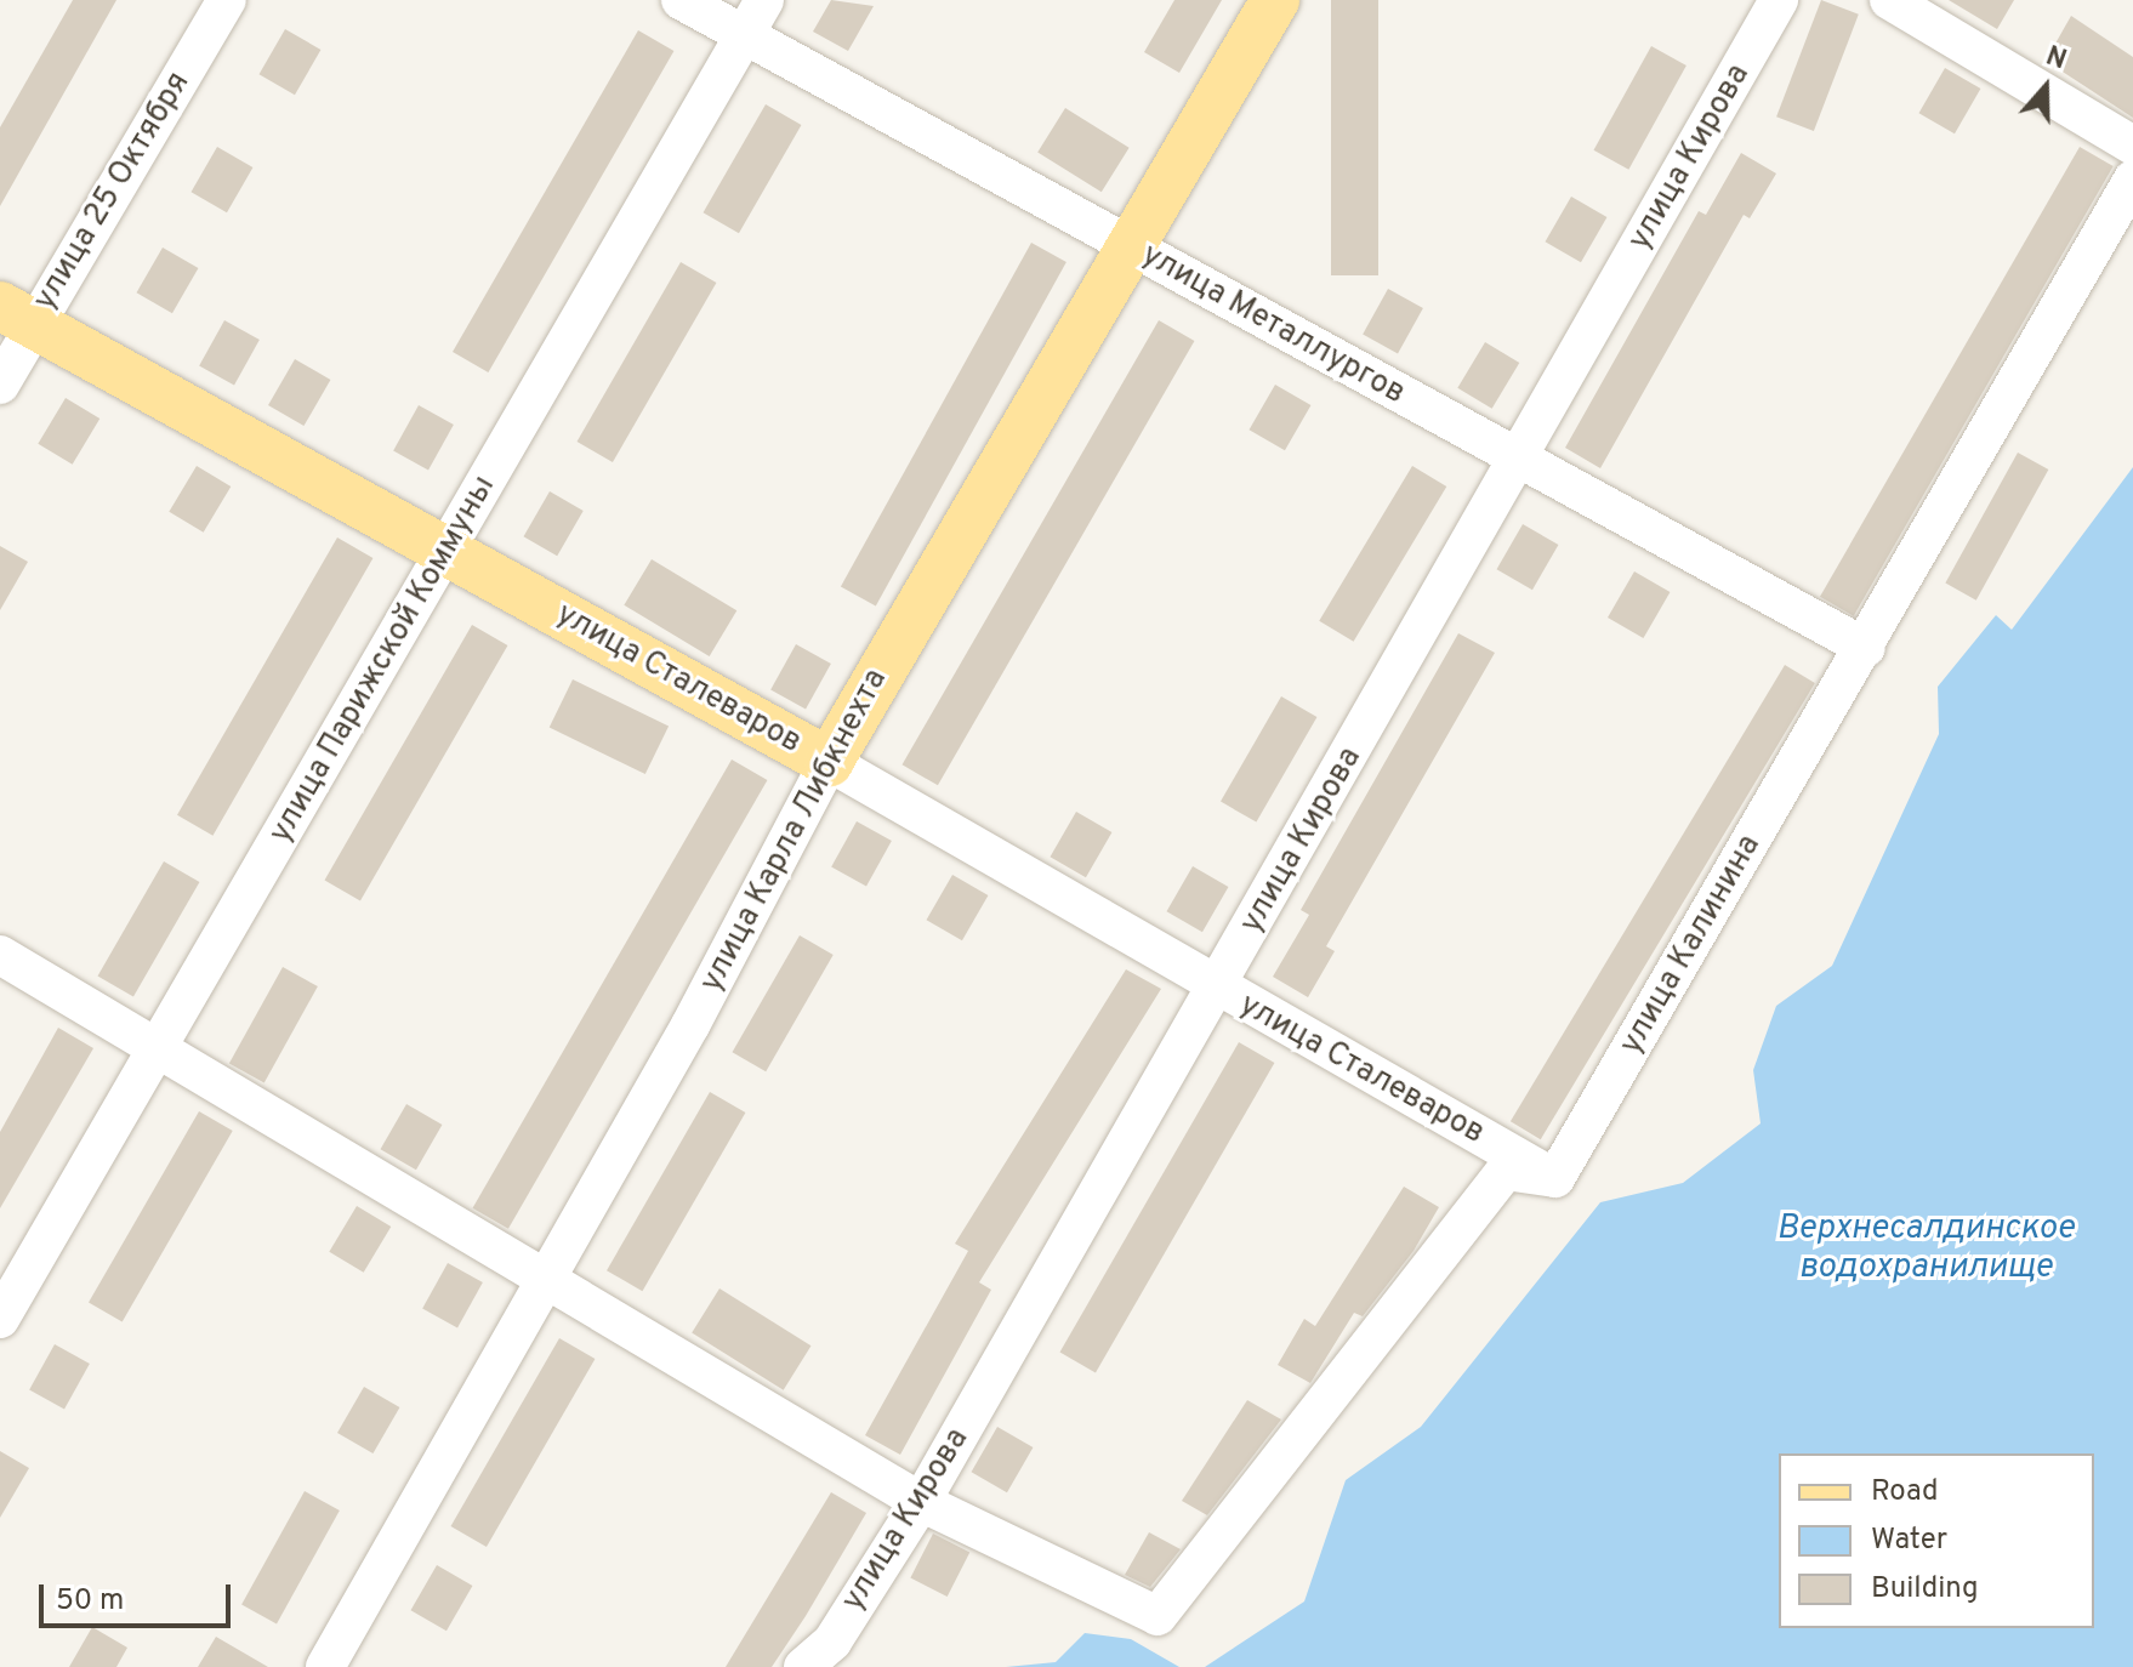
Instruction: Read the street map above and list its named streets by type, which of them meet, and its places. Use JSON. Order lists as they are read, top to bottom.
{
  "streets": {
    "main road": ["улица Сталеваров", "улица Карла Либкнехта"],
    "street": [
      "улица Кирова",
      "улица 25 Октября",
      "улица Металлургов",
      "улица Парижской Коммуны",
      "улица Калинина"
    ]
  },
  "crossings": [
    ["улица Кирова", "улица Металлургов"],
    ["улица Кирова", "улица Сталеваров"],
    ["улица 25 Октября", "улица Сталеваров"],
    ["улица Металлургов", "улица Парижской Коммуны"],
    ["улица Металлургов", "улица Карла Либкнехта"],
    ["улица Металлургов", "улица Калинина"],
    ["улица Парижской Коммуны", "улица Сталеваров"],
    ["улица Сталеваров", "улица Карла Либкнехта"],
    ["улица Сталеваров", "улица Калинина"]
  ],
  "water": ["Верхнесалдинское водохранилище"],
  "legend": ["Road", "Water", "Building"],
  "scale_bar": "50 m",
  "north": "top"
}
